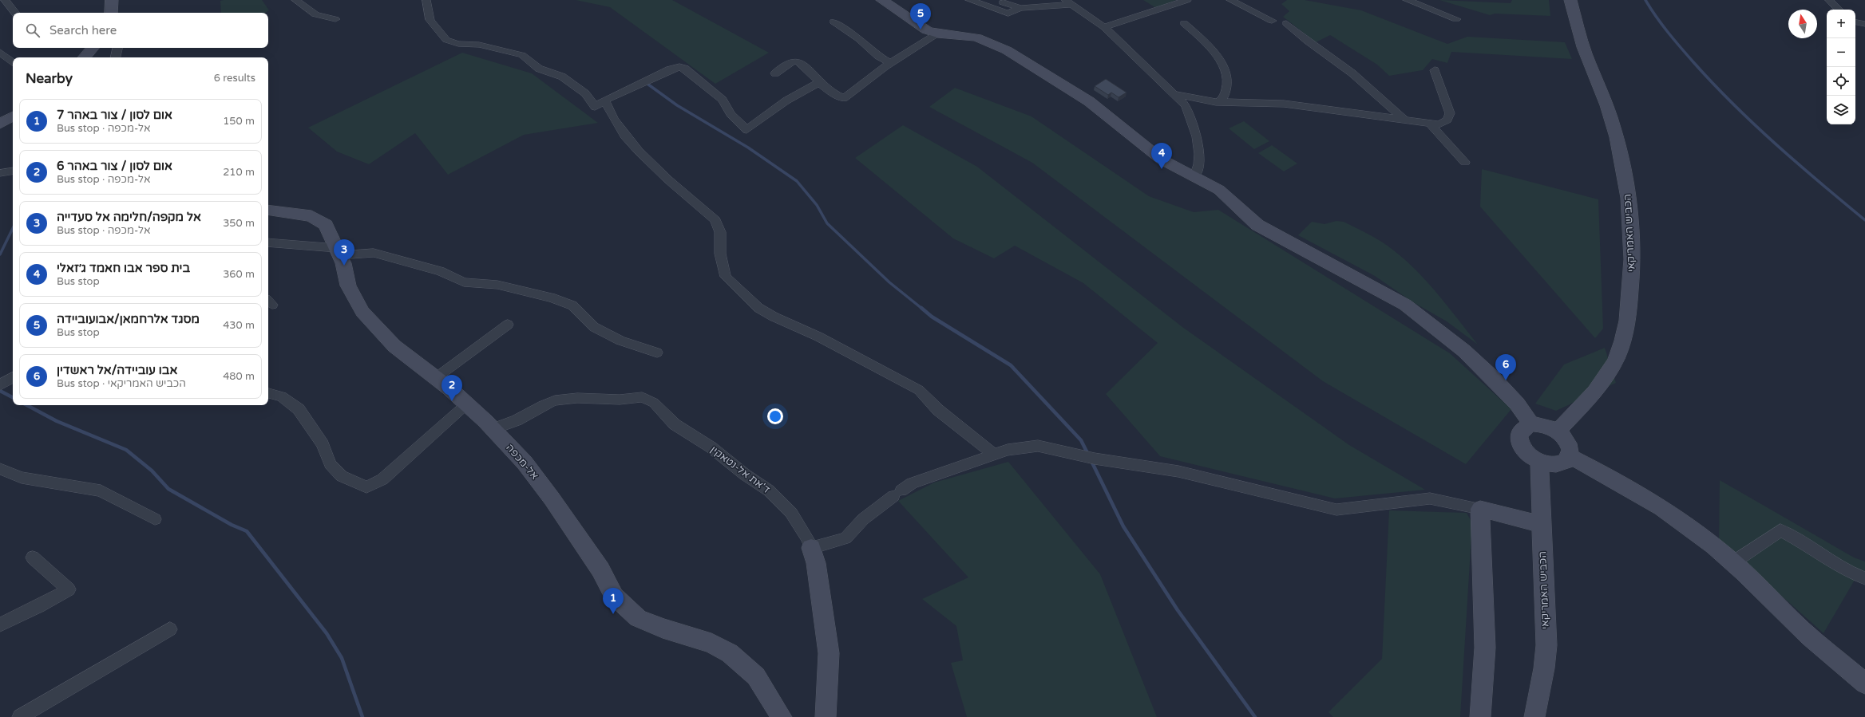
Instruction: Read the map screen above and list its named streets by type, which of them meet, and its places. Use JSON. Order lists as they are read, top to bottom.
{
  "streets": {
    "street": ["הכביש האמריקאי", "אל-מכפה", "ד'את אל-נטאקין"]
  },
  "crossings": [
    ["אל-מכפה", "ד'את אל-נטאקין"]
  ],
  "north": "top",
  "page": {
    "pins": [
      "5",
      "4",
      "3",
      "6",
      "2",
      "1"
    ],
    "map_buttons": ["+", "−"],
    "search": "Search here",
    "heading": ["Nearby", "6 results"],
    "list": [
      {
        "mark": "1",
        "name": "אום לסון / צור באהר 7",
        "note": "Bus stop · אל-מכפה",
        "value": "150 m"
      },
      {
        "mark": "2",
        "name": "אום לסון / צור באהר 6",
        "note": "Bus stop · אל-מכפה",
        "value": "210 m"
      },
      {
        "mark": "3",
        "name": "אל מקפה/חלימה אל סעדייה",
        "note": "Bus stop · אל-מכפה",
        "value": "350 m"
      },
      {
        "mark": "4",
        "name": "בית ספר אבו חאמד ג׳זאלי",
        "note": "Bus stop",
        "value": "360 m"
      },
      {
        "mark": "5",
        "name": "מסגד אלרחמאן/אבועוביידה",
        "note": "Bus stop",
        "value": "430 m"
      },
      {
        "mark": "6",
        "name": "אבו עוביידה/אל ראשדין",
        "note": "Bus stop · הכביש האמריקאי",
        "value": "480 m"
      }
    ]
  }
}
